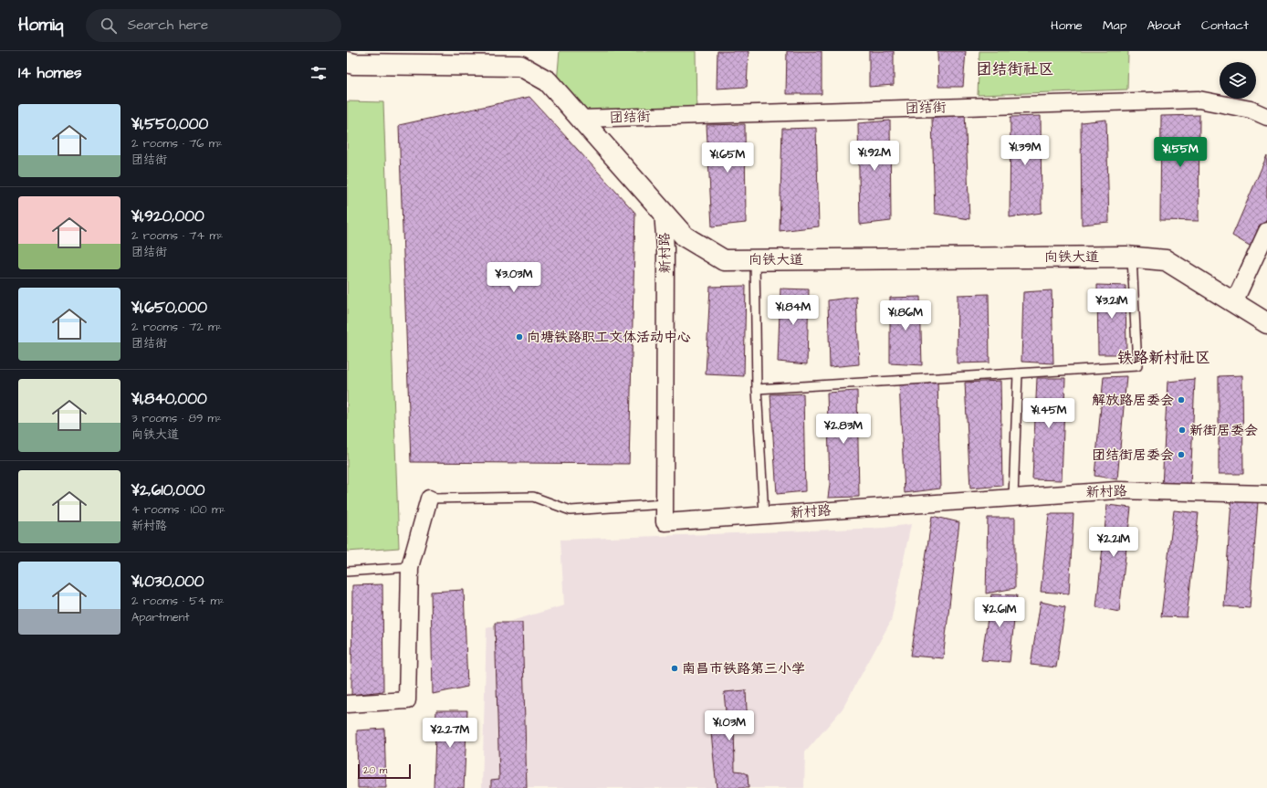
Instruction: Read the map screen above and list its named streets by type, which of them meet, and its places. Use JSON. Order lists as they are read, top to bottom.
{
  "streets": {
    "street": ["团结街", "新村路", "向铁大道"]
  },
  "crossings": [
    ["团结街", "向铁大道"],
    ["新村路", "向铁大道"]
  ],
  "districts": ["团结街社区", "铁路新村社区"],
  "places": [
    "向塘铁路职工文体活动中心",
    "解放路居委会",
    "新街居委会",
    "团结街居委会",
    "南昌市铁路第三小学"
  ],
  "scale_bar": "20 m",
  "page": {
    "header": "Homiq",
    "search": "Search here",
    "nav": [
      "Home",
      "Map",
      "About",
      "Contact"
    ],
    "heading": "14 homes",
    "list": [
      {
        "name": "¥1,550,000",
        "note": "2 rooms · 76 m² · 团结街"
      },
      {
        "name": "¥1,920,000",
        "note": "2 rooms · 74 m² · 团结街"
      },
      {
        "name": "¥1,650,000",
        "note": "2 rooms · 72 m² · 团结街"
      },
      {
        "name": "¥1,840,000",
        "note": "3 rooms · 89 m² · 向铁大道"
      },
      {
        "name": "¥2,610,000",
        "note": "4 rooms · 100 m² · 新村路"
      },
      {
        "name": "¥1,030,000",
        "note": "2 rooms · 54 m² · Apartment"
      }
    ],
    "price": [
      "¥1.39M",
      "¥1.55M",
      "¥1.92M",
      "¥1.65M",
      "¥3.03M",
      "¥3.21M",
      "¥1.84M",
      "¥1.86M",
      "¥1.45M",
      "¥2.83M",
      "¥2.21M",
      "¥2.61M",
      "¥1.03M",
      "¥2.27M"
    ],
    "scale": "20 m"
  }
}
